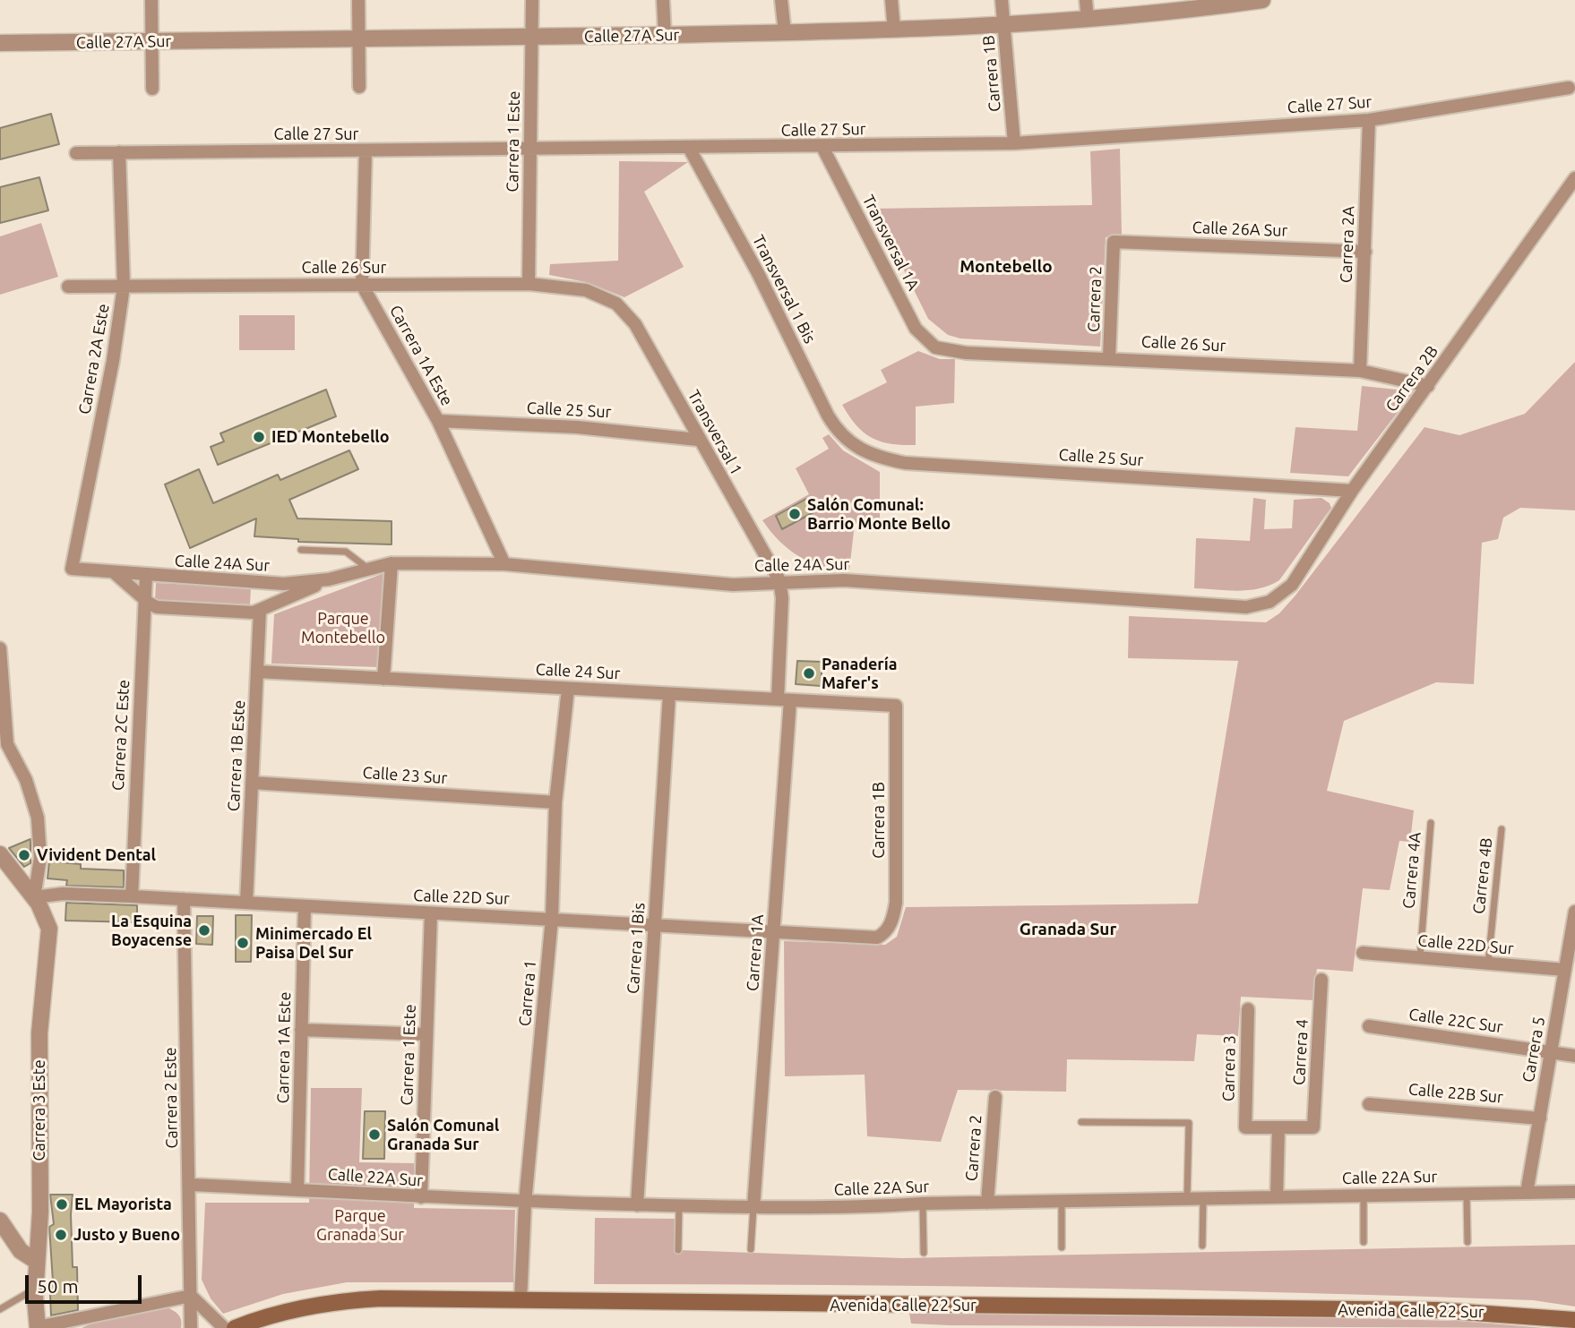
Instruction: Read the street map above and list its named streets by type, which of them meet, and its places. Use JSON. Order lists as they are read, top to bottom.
{
  "streets": {
    "main road": ["Avenida Calle 22 Sur"],
    "street": [
      "Calle 27A Sur",
      "Carrera 1B",
      "Calle 27 Sur",
      "Carrera 1 Este",
      "Calle 26A Sur",
      "Transversal 1A",
      "Carrera 2A",
      "Calle 26 Sur",
      "Transversal 1 Bis",
      "Carrera 2",
      "Carrera 1A Este",
      "Carrera 2A Este",
      "Carrera 2B",
      "Calle 25 Sur",
      "Transversal 1",
      "Calle 24A Sur",
      "Calle 24 Sur",
      "Carrera 2C Este",
      "Carrera 1B Este",
      "Calle 23 Sur",
      "Calle 22D Sur",
      "Carrera 1 Bis",
      "Carrera 1A",
      "Carrera 1",
      "Calle 22C Sur",
      "Carrera 5",
      "Carrera 4",
      "Carrera 3",
      "Calle 22B Sur",
      "Carrera 2 Este",
      "Carrera 3 Este",
      "Calle 22A Sur"
    ],
    "lane": ["Carrera 4A", "Carrera 4B"]
  },
  "crossings": [
    ["Calle 27A Sur", "Carrera 1B"],
    ["Calle 27A Sur", "Carrera 1 Este"],
    ["Carrera 1B", "Calle 27 Sur"],
    ["Carrera 1B", "Calle 24 Sur"],
    ["Carrera 1B", "Calle 22D Sur"],
    ["Calle 27 Sur", "Carrera 1 Este"],
    ["Calle 27 Sur", "Transversal 1A"],
    ["Calle 27 Sur", "Carrera 2A"],
    ["Calle 27 Sur", "Transversal 1 Bis"],
    ["Calle 27 Sur", "Carrera 2A Este"],
    ["Carrera 1 Este", "Calle 26 Sur"],
    ["Carrera 1 Este", "Calle 22D Sur"],
    ["Carrera 1 Este", "Calle 22A Sur"],
    ["Calle 26A Sur", "Carrera 2A"],
    ["Calle 26A Sur", "Carrera 2"],
    ["Transversal 1A", "Calle 26 Sur"],
    ["Carrera 2A", "Calle 26 Sur"],
    ["Calle 26 Sur", "Carrera 2"],
    ["Calle 26 Sur", "Carrera 1A Este"],
    ["Calle 26 Sur", "Carrera 2A Este"],
    ["Calle 26 Sur", "Carrera 2B"],
    ["Calle 26 Sur", "Transversal 1"],
    ["Transversal 1 Bis", "Calle 25 Sur"],
    ["Carrera 2", "Calle 22A Sur"],
    ["Carrera 1A Este", "Calle 25 Sur"],
    ["Carrera 1A Este", "Calle 24A Sur"],
    ["Carrera 1A Este", "Calle 22D Sur"],
    ["Carrera 1A Este", "Calle 22A Sur"],
    ["Carrera 2A Este", "Calle 24A Sur"],
    ["Carrera 2B", "Calle 25 Sur"],
    ["Carrera 2B", "Calle 24A Sur"],
    ["Calle 25 Sur", "Transversal 1"],
    ["Transversal 1", "Calle 24A Sur"],
    ["Transversal 1", "Carrera 1A"],
    ["Calle 24A Sur", "Carrera 2C Este"],
    ["Calle 24A Sur", "Carrera 1B Este"],
    ["Calle 24A Sur", "Carrera 1A"],
    ["Calle 24 Sur", "Carrera 1B Este"],
    ["Calle 24 Sur", "Carrera 1 Bis"],
    ["Calle 24 Sur", "Carrera 1A"],
    ["Calle 24 Sur", "Carrera 1"],
    ["Carrera 2C Este", "Calle 22D Sur"],
    ["Carrera 1B Este", "Calle 23 Sur"],
    ["Carrera 1B Este", "Calle 22D Sur"],
    ["Calle 23 Sur", "Carrera 1"],
    ["Carrera 4A", "Calle 22D Sur"],
    ["Carrera 4B", "Calle 22D Sur"],
    ["Calle 22D Sur", "Carrera 1 Bis"],
    ["Calle 22D Sur", "Carrera 1A"],
    ["Calle 22D Sur", "Carrera 1"],
    ["Calle 22D Sur", "Carrera 5"],
    ["Calle 22D Sur", "Carrera 2 Este"],
    ["Calle 22D Sur", "Carrera 3 Este"],
    ["Carrera 1 Bis", "Calle 22A Sur"],
    ["Carrera 1A", "Calle 22A Sur"],
    ["Carrera 1", "Calle 22A Sur"],
    ["Carrera 1", "Avenida Calle 22 Sur"],
    ["Calle 22C Sur", "Carrera 5"],
    ["Carrera 5", "Calle 22B Sur"],
    ["Carrera 5", "Calle 22A Sur"],
    ["Carrera 4", "Carrera 3"],
    ["Carrera 2 Este", "Calle 22A Sur"]
  ],
  "districts": ["Montebello", "Granada Sur"],
  "parks": ["Parque Montebello", "Parque Granada Sur"],
  "places": [
    "IED Montebello",
    "Salón Comunal: Barrio Monte Bello",
    "Panadería Mafer's",
    "Vivident Dental",
    "La Esquina Boyacense",
    "Minimercado El Paisa Del Sur",
    "Salón Comunal Granada Sur",
    "EL Mayorista",
    "Justo y Bueno"
  ],
  "scale_bar": "50 m"
}
